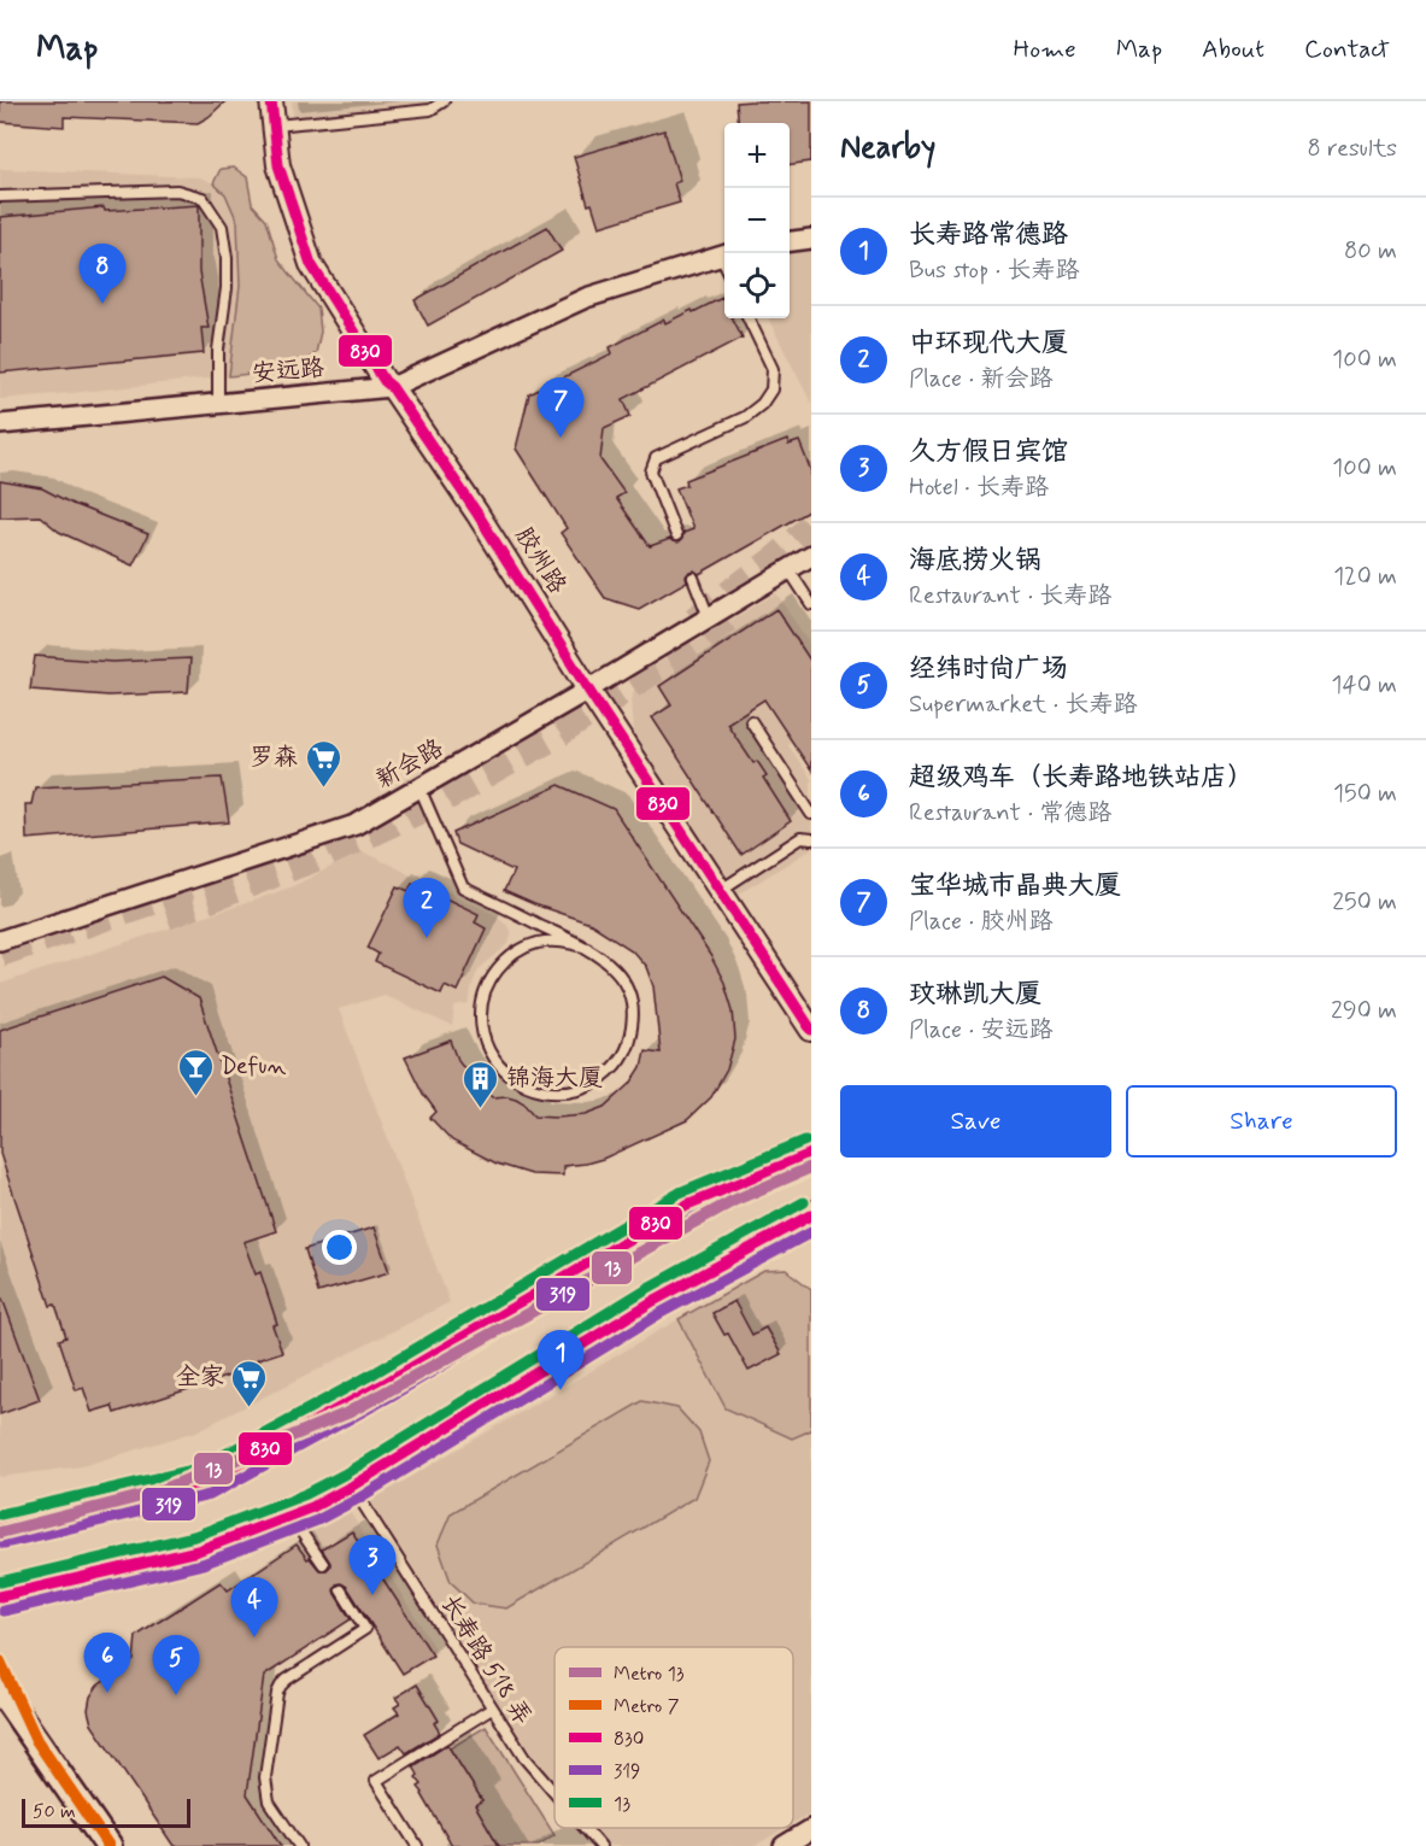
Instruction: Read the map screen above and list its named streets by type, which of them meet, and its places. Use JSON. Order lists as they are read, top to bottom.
{
  "streets": {
    "street": ["安远路", "胶州路", "新会路"],
    "lane": ["长寿路 518 弄"]
  },
  "crossings": [
    ["安远路", "胶州路"],
    ["胶州路", "新会路"]
  ],
  "places": {
    "supermarket": ["罗森", "全家"],
    "bar": ["Defun"],
    "building": ["锦海大厦"]
  },
  "lines": [
    "transit line 830",
    "transit line 13",
    "metro line 13",
    "transit line 319",
    "metro line 7"
  ],
  "legend": [
    "Metro 13",
    "Metro 7",
    "830",
    "319",
    "13"
  ],
  "scale_bar": "50 m",
  "page": {
    "header": "Map",
    "nav": [
      "Home",
      "Map",
      "About",
      "Contact"
    ],
    "heading": ["Nearby", "8 results"],
    "map_buttons": ["+", "−"],
    "list": [
      {
        "mark": "1",
        "name": "长寿路常德路",
        "note": "Bus stop · 长寿路",
        "value": "80 m"
      },
      {
        "mark": "2",
        "name": "中环现代大厦",
        "note": "Place · 新会路",
        "value": "100 m"
      },
      {
        "mark": "3",
        "name": "久方假日宾馆",
        "note": "Hotel · 长寿路",
        "value": "100 m"
      },
      {
        "mark": "4",
        "name": "海底捞火锅",
        "note": "Restaurant · 长寿路",
        "value": "120 m"
      },
      {
        "mark": "5",
        "name": "经纬时尚广场",
        "note": "Supermarket · 长寿路",
        "value": "140 m"
      },
      {
        "mark": "6",
        "name": "超级鸡车（长寿路地铁站店）",
        "note": "Restaurant · 常德路",
        "value": "150 m"
      },
      {
        "mark": "7",
        "name": "宝华城市晶典大厦",
        "note": "Place · 胶州路",
        "value": "250 m"
      },
      {
        "mark": "8",
        "name": "玟琳凯大厦",
        "note": "Place · 安远路",
        "value": "290 m"
      }
    ],
    "pins": [
      "8",
      "7",
      "2",
      "1",
      "3",
      "4",
      "6",
      "5"
    ],
    "buttons": ["Save", "Share"],
    "scale": "50 m"
  }
}
